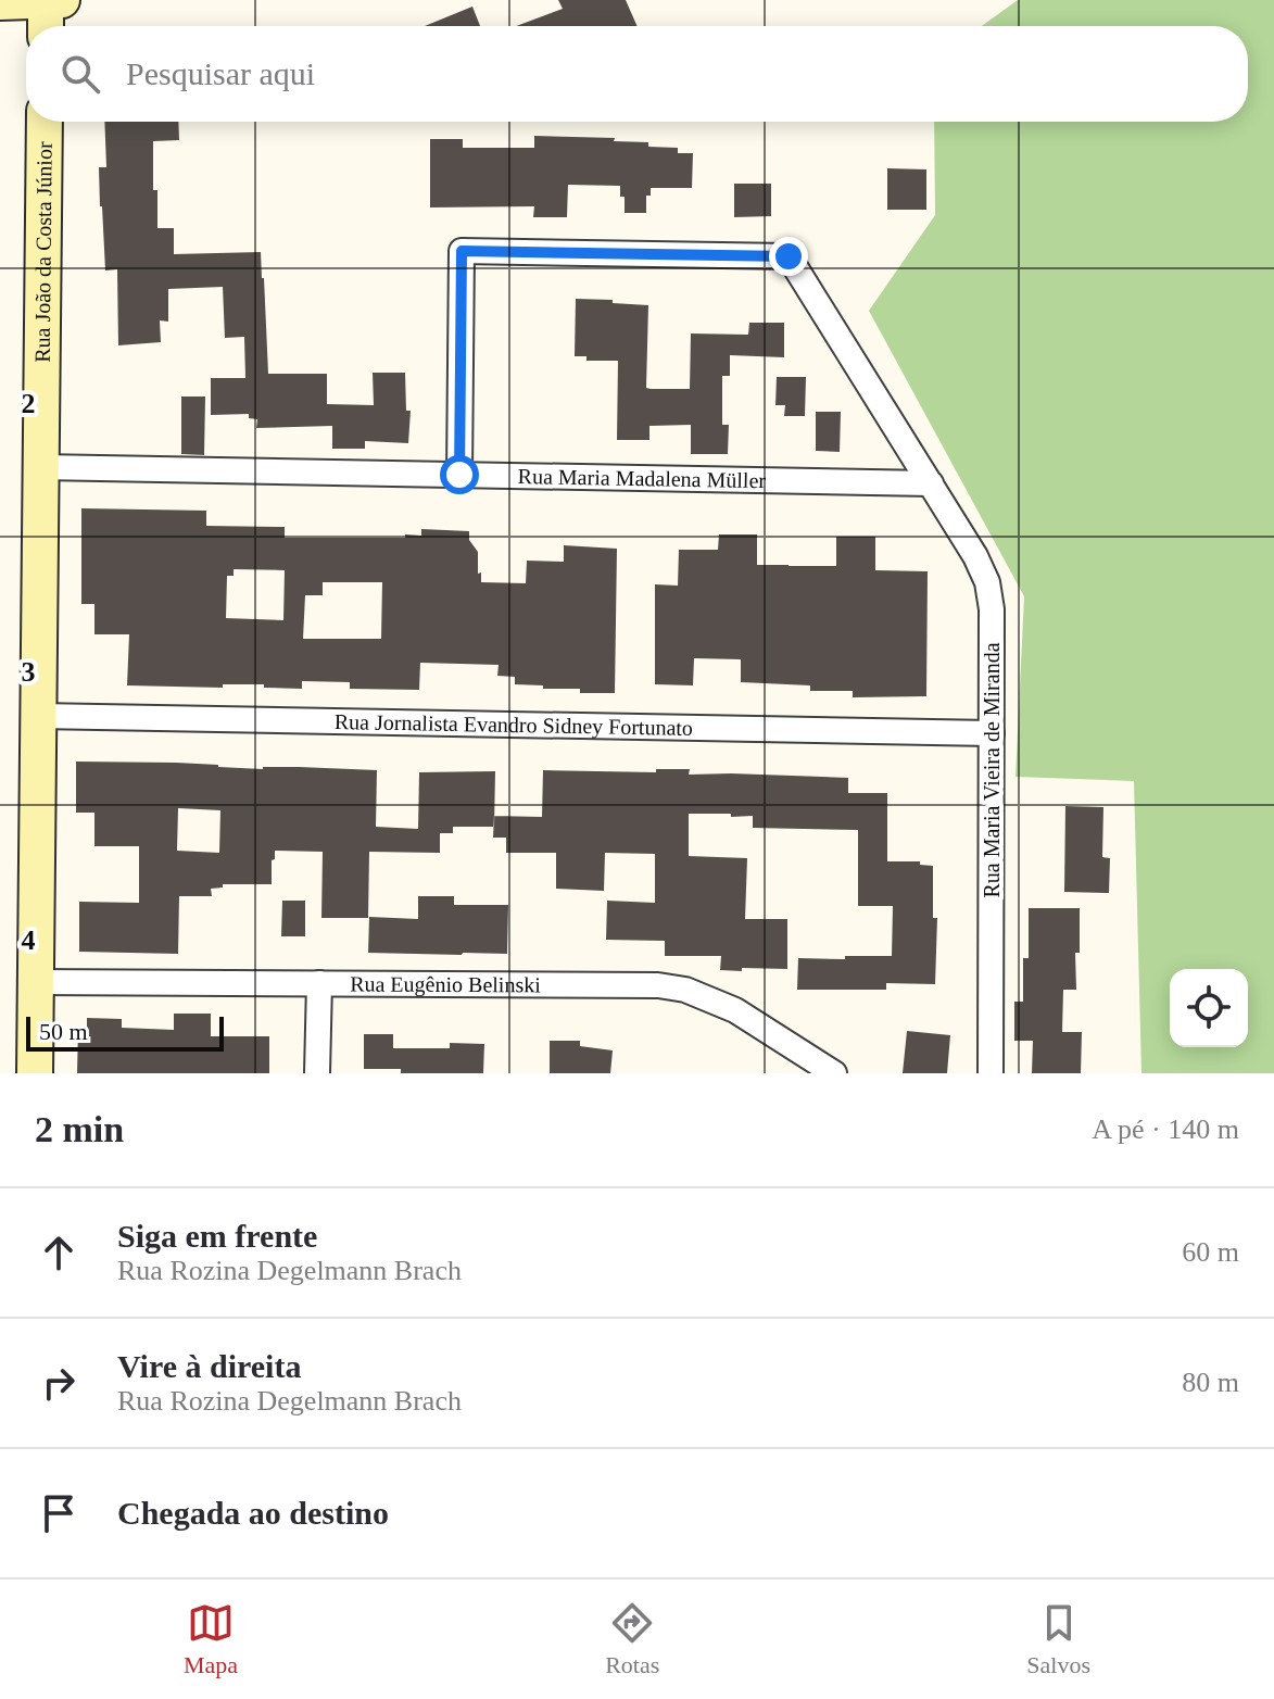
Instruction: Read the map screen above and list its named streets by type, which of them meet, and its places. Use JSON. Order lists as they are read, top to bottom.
{
  "streets": {
    "main road": ["Rua João da Costa Júnior"],
    "street": [
      "Rua Maria Madalena Müller",
      "Rua Jornalista Evandro Sidney Fortunato",
      "Rua Maria Vieira de Miranda",
      "Rua Eugênio Belinski"
    ]
  },
  "crossings": [
    ["Rua João da Costa Júnior", "Rua Maria Madalena Müller"],
    ["Rua João da Costa Júnior", "Rua Jornalista Evandro Sidney Fortunato"],
    ["Rua João da Costa Júnior", "Rua Eugênio Belinski"],
    ["Rua Maria Madalena Müller", "Rua Maria Vieira de Miranda"],
    ["Rua Jornalista Evandro Sidney Fortunato", "Rua Maria Vieira de Miranda"]
  ],
  "scale_bar": "50 m",
  "page": {
    "search": "Pesquisar aqui",
    "scale": "50 m",
    "heading": ["2 min", "A pé · 140 m"],
    "list": [
      ["Siga em frente", "Rua Rozina Degelmann Brach", "60 m"],
      ["Vire à direita", "Rua Rozina Degelmann Brach", "80 m"],
      "Chegada ao destino"
    ],
    "nav": ["Mapa", "Rotas", "Salvos"]
  },
  "grid": {
    "rows": ["2", "3", "4"]
  }
}
